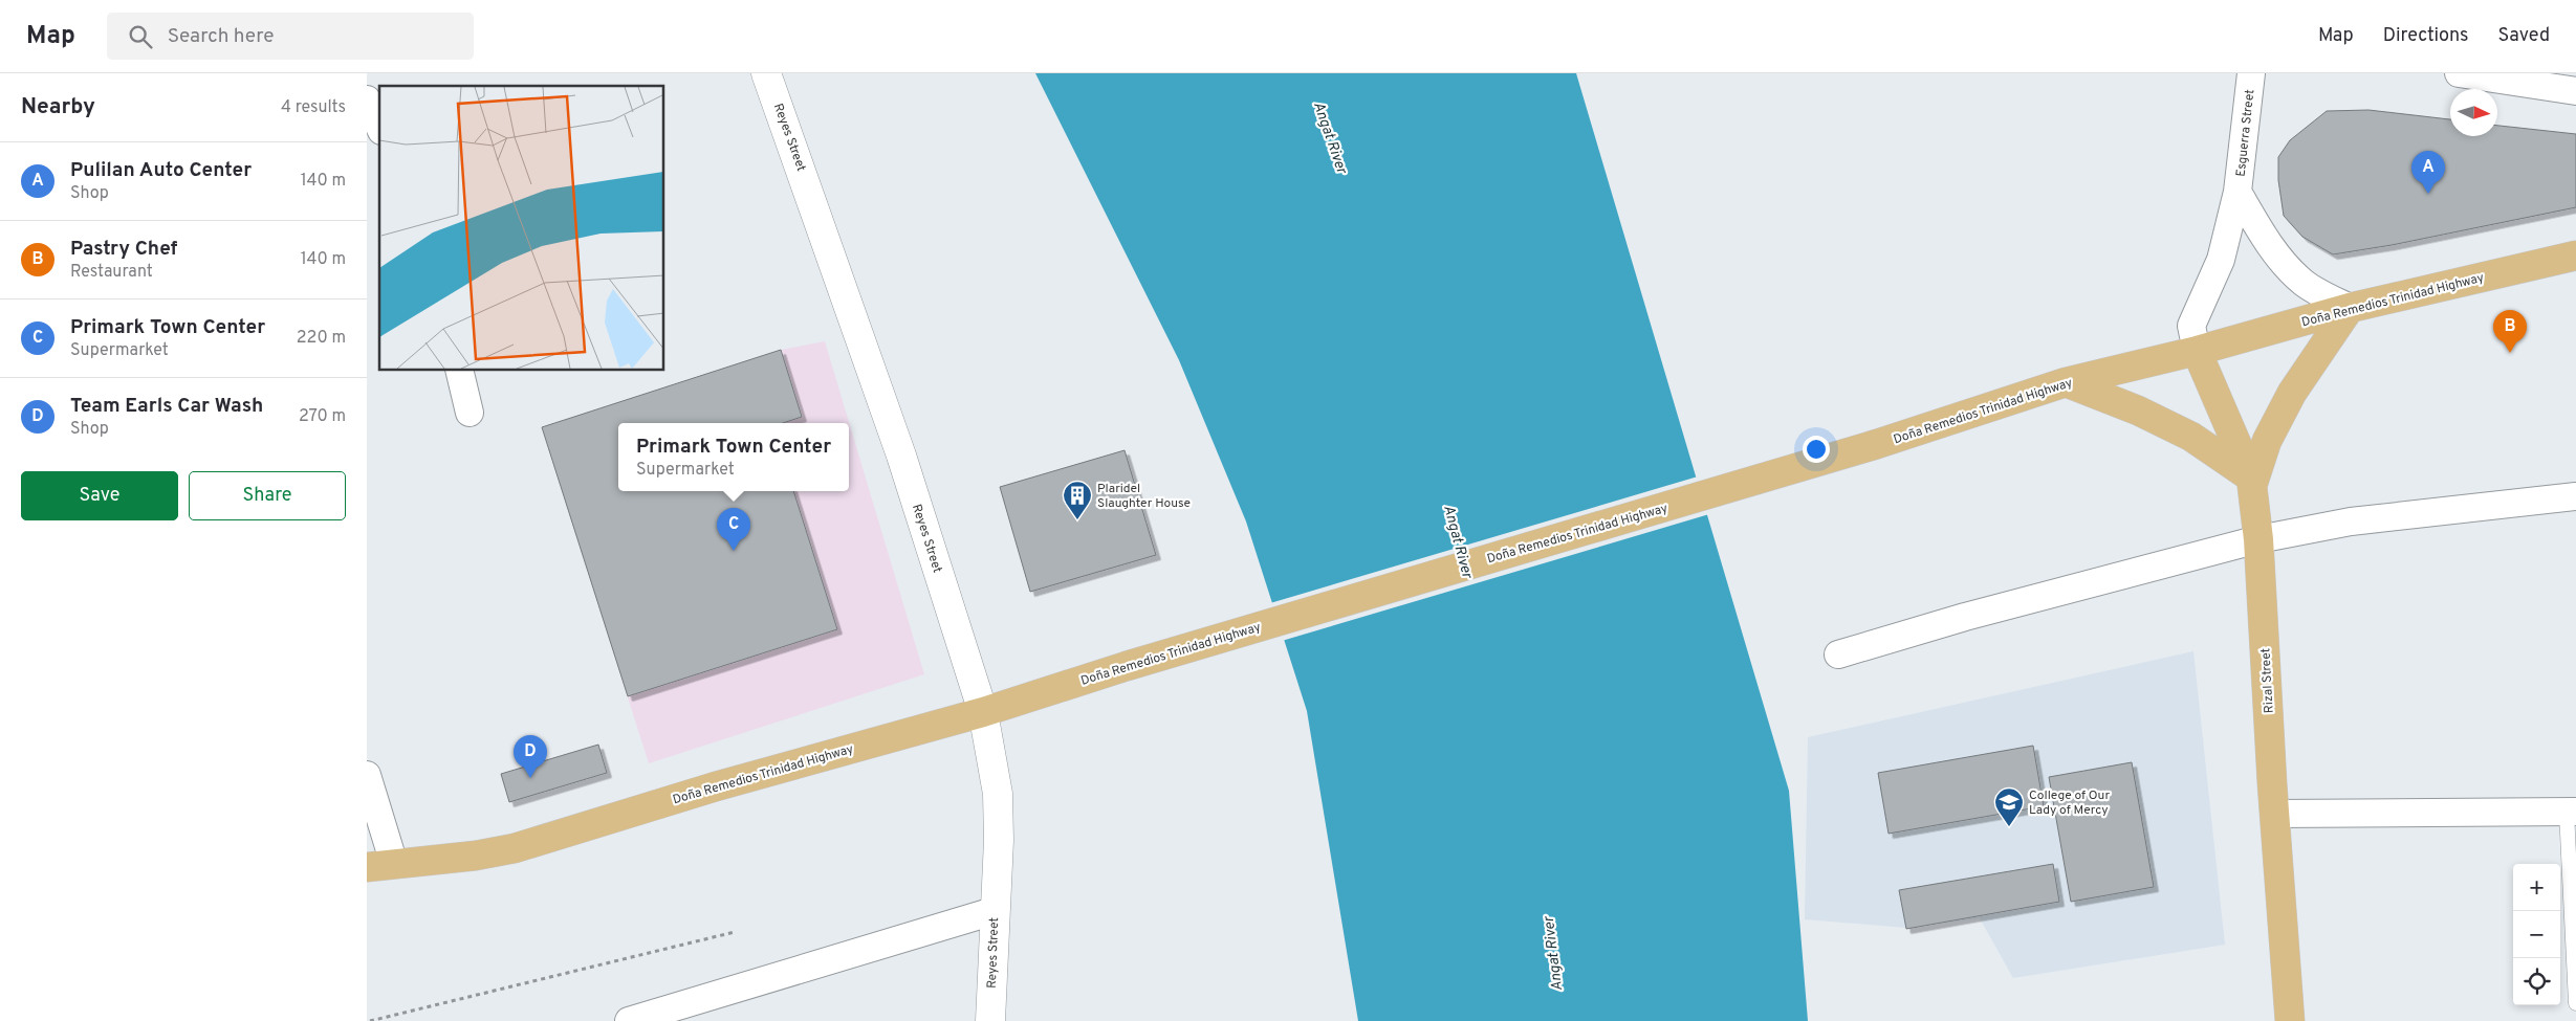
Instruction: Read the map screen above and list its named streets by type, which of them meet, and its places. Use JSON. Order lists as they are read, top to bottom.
{
  "streets": {
    "main road": ["Doña Remedios Trinidad Highway", "Rizal Street"],
    "street": ["Esguerra Street", "Reyes Street"]
  },
  "crossings": [
    ["Esguerra Street", "Doña Remedios Trinidad Highway"],
    ["Esguerra Street", "Rizal Street"],
    ["Reyes Street", "Doña Remedios Trinidad Highway"],
    ["Doña Remedios Trinidad Highway", "Rizal Street"]
  ],
  "water": ["Angat River"],
  "places": {
    "building": ["Plaridel Slaughter House"],
    "school or university": ["College of Our Lady of Mercy"]
  },
  "north": "right",
  "page": {
    "header": "Map",
    "search": "Search here",
    "nav": ["Map", "Directions", "Saved"],
    "heading": ["Nearby", "4 results"],
    "list": [
      {
        "mark": "A",
        "name": "Pulilan Auto Center",
        "note": "Shop",
        "value": "140 m"
      },
      {
        "mark": "B",
        "name": "Pastry Chef",
        "note": "Restaurant",
        "value": "140 m"
      },
      {
        "mark": "C",
        "name": "Primark Town Center",
        "note": "Supermarket",
        "value": "220 m"
      },
      {
        "mark": "D",
        "name": "Team Earls Car Wash",
        "note": "Shop",
        "value": "270 m"
      }
    ],
    "pins": [
      "A",
      "B",
      "C",
      "D"
    ],
    "popup": ["Primark Town Center", "Supermarket"],
    "buttons": ["Save", "Share"],
    "map_buttons": ["+", "−"]
  }
}
